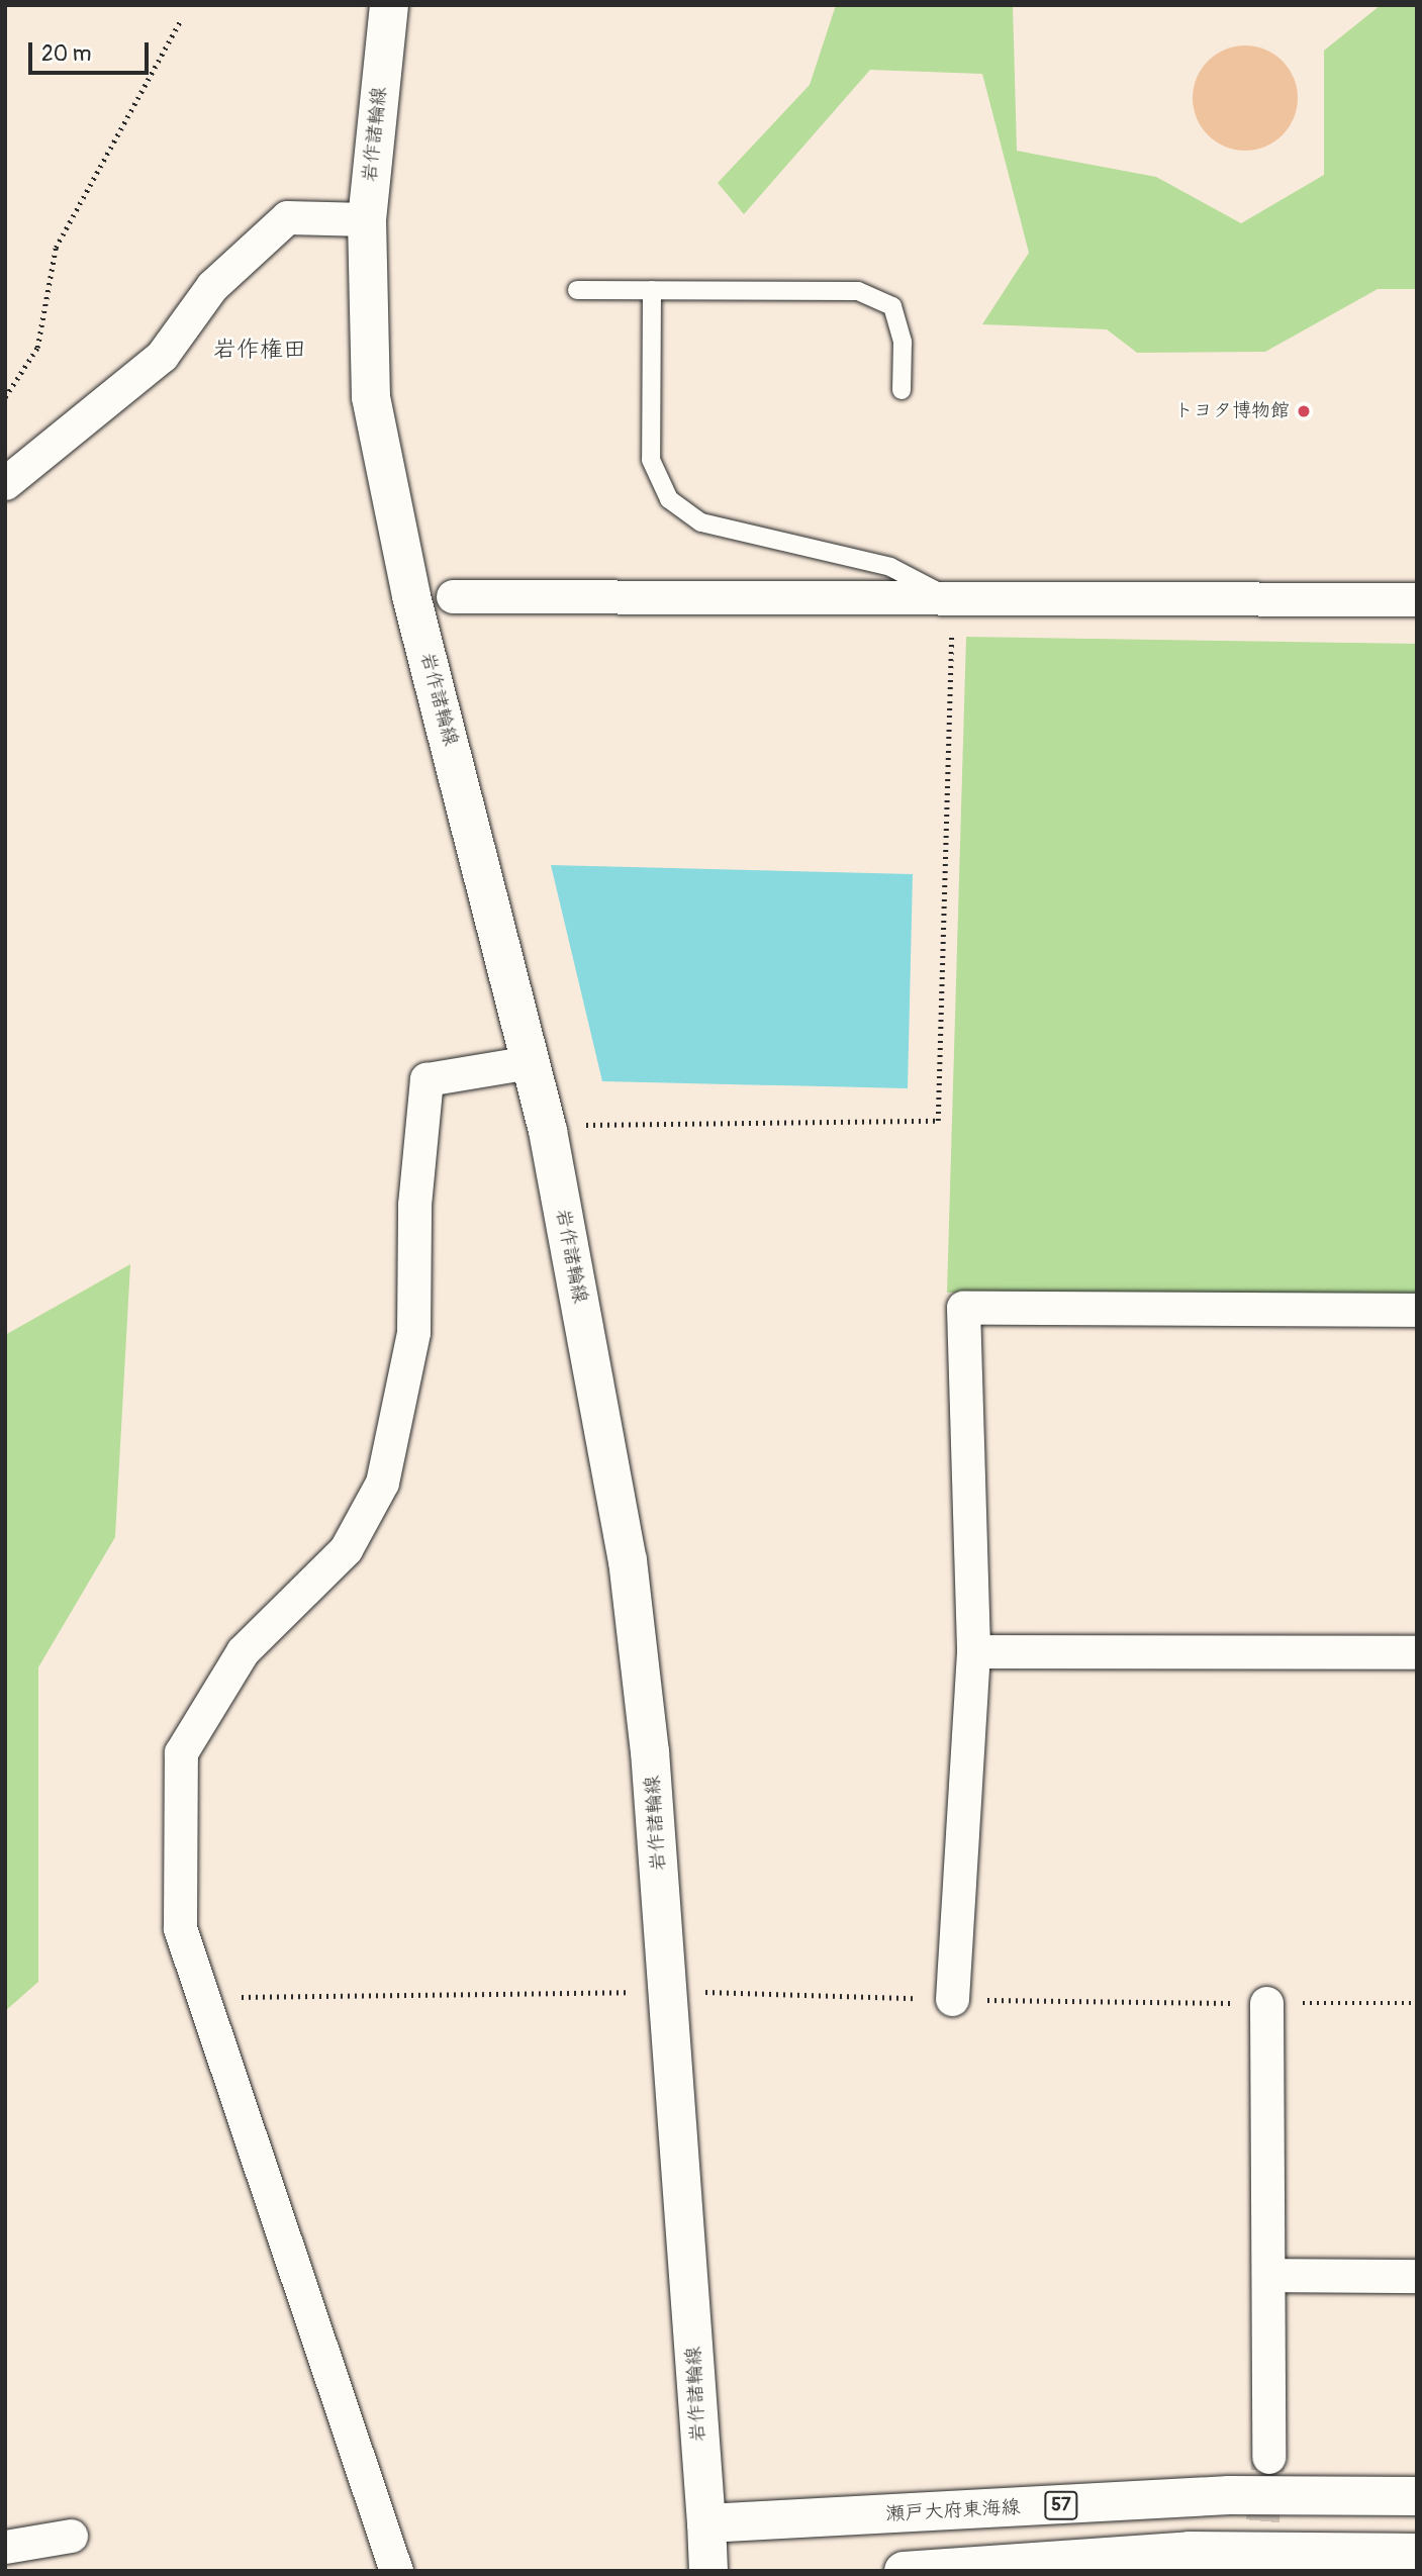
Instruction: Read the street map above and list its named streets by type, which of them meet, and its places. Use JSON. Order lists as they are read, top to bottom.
{
  "streets": {
    "main road": ["岩作諸輪線", "57", "瀬戸大府東海線"]
  },
  "crossings": [
    ["岩作諸輪線", "瀬戸大府東海線"]
  ],
  "districts": ["岩作権田"],
  "places": ["トヨタ博物館"],
  "scale_bar": "20 m"
}
